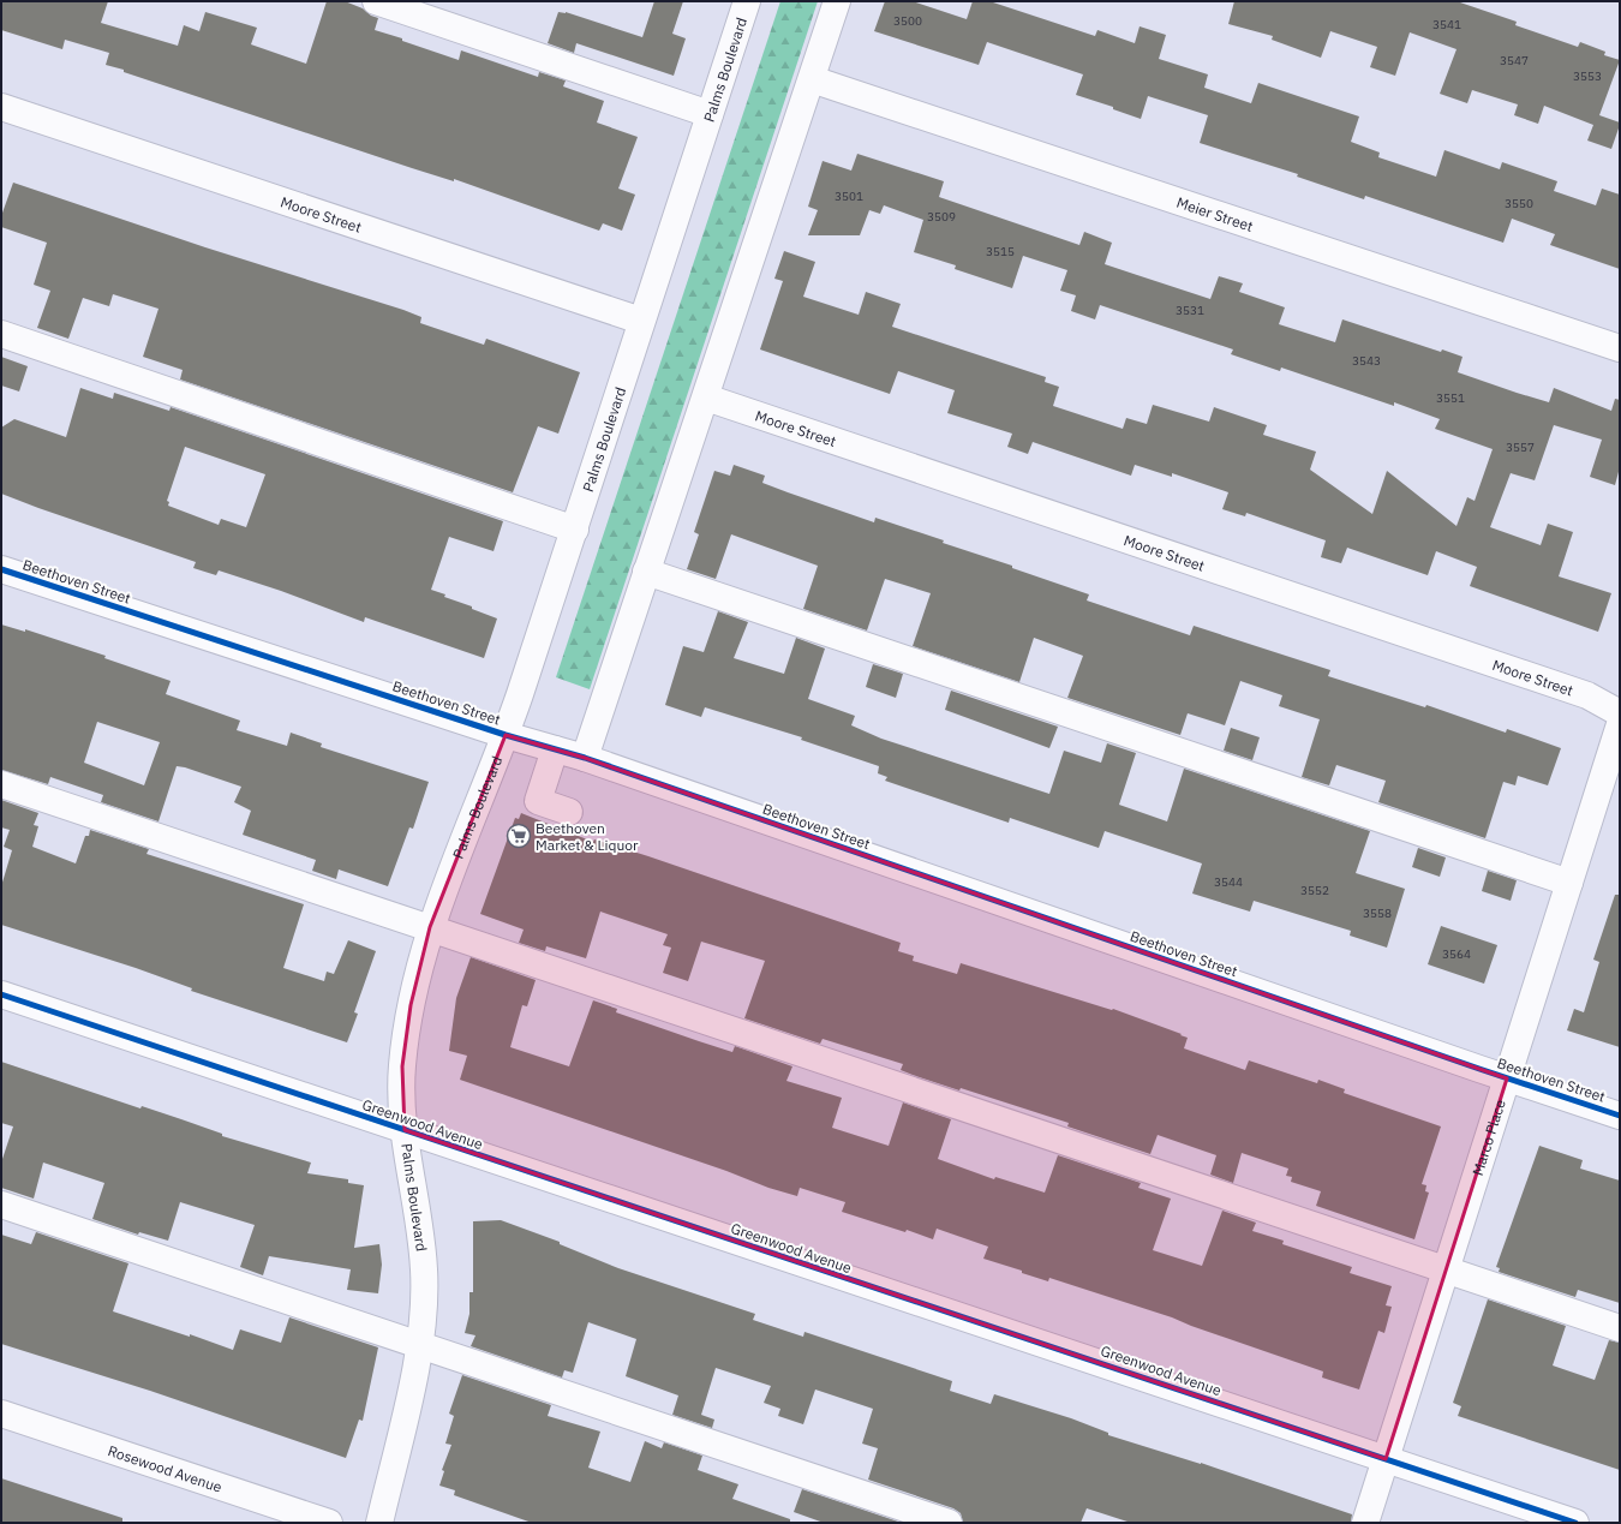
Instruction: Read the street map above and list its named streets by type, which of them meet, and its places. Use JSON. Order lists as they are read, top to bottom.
{
  "streets": {
    "street": [
      "Palms Boulevard",
      "Moore Street",
      "Meier Street",
      "Beethoven Street",
      "Greenwood Avenue",
      "Marco Place",
      "Rosewood Avenue"
    ]
  },
  "crossings": [
    ["Palms Boulevard", "Moore Street"],
    ["Palms Boulevard", "Beethoven Street"],
    ["Palms Boulevard", "Greenwood Avenue"],
    ["Beethoven Street", "Marco Place"],
    ["Greenwood Avenue", "Marco Place"]
  ],
  "places": {
    "supermarket": ["Beethoven Market & Liquor"]
  },
  "house_numbers": [
    "3500",
    "3541",
    "3547",
    "3553",
    "3501",
    "3550",
    "3509",
    "3515",
    "3531",
    "3543",
    "3551",
    "3557",
    "3544",
    "3552",
    "3558",
    "3564"
  ]
}
